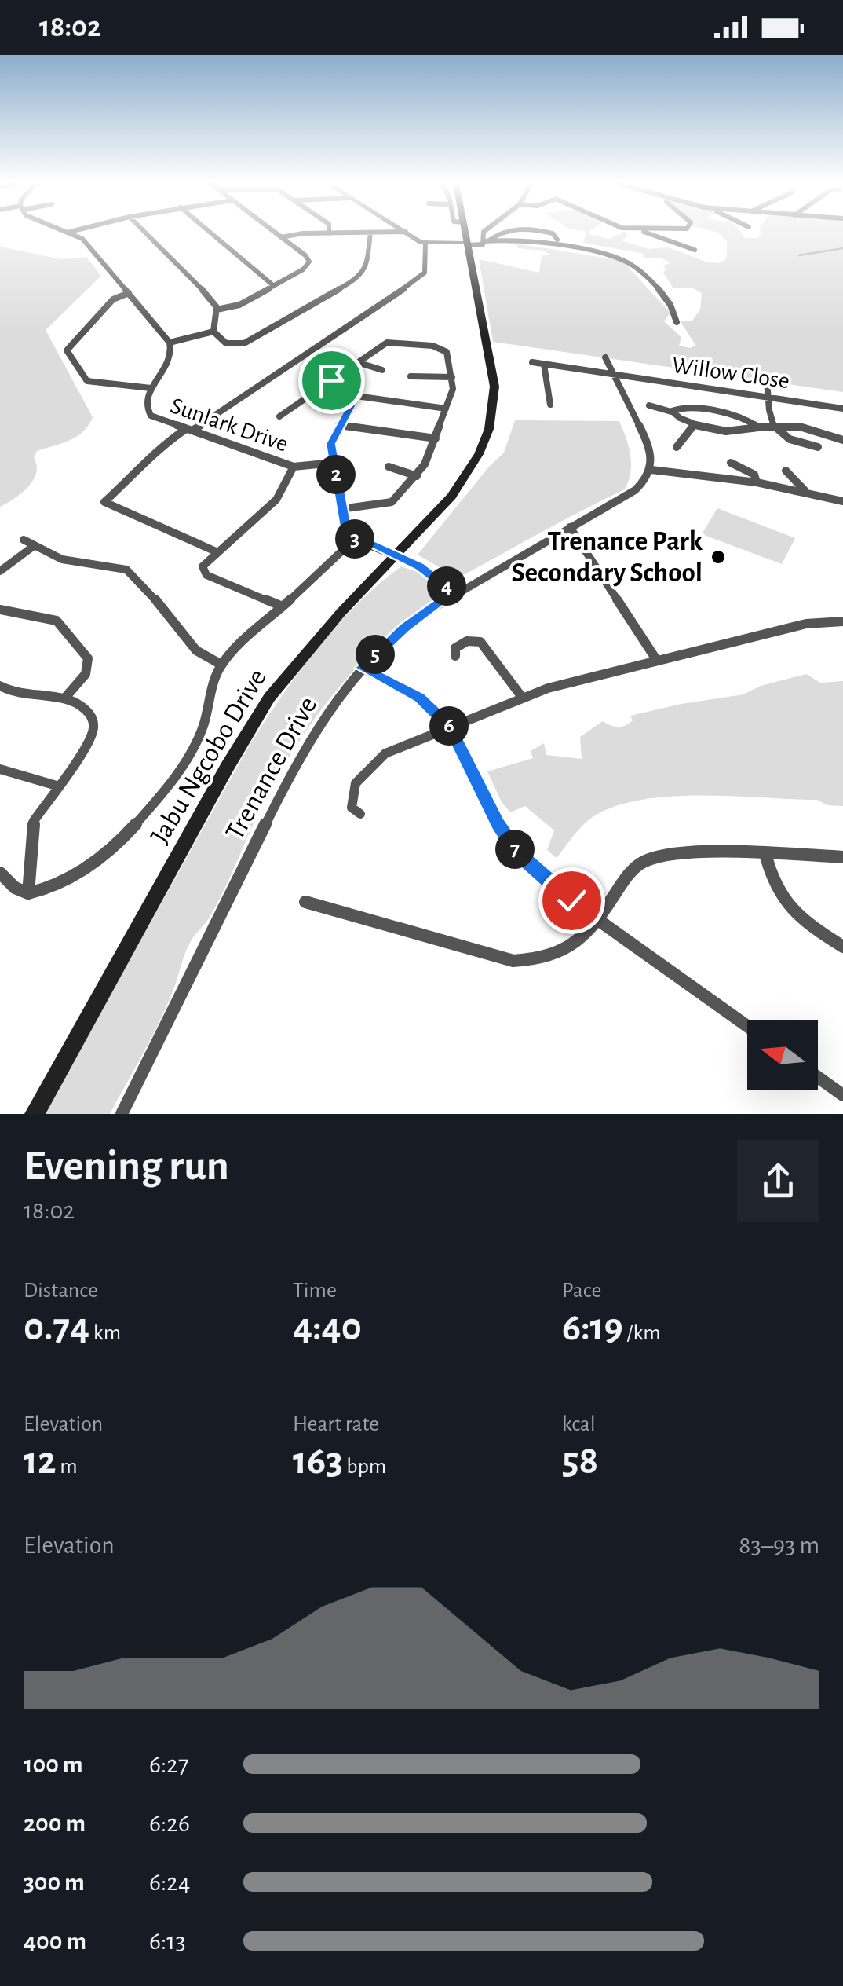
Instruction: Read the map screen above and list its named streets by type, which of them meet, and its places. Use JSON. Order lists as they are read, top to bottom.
{
  "streets": {
    "main road": ["Jabu Ngcobo Drive"],
    "street": ["Willow Close", "Sunlark Drive", "Trenance Drive"]
  },
  "places": ["Trenance Park Secondary School"],
  "north": "left",
  "page": {
    "status": "18:02",
    "pins": [
      "2",
      "3",
      "4",
      "5",
      "6",
      "7"
    ],
    "heading": ["Evening run", "18:02"],
    "stats": [
      ["Distance", "0.74 km"],
      ["Time", "4:40"],
      ["Pace", "6:19 /km"],
      ["Elevation", "12 m"],
      ["Heart rate", "163 bpm"],
      ["kcal", "58"]
    ],
    "chart": ["Elevation", "83–93 m"],
    "list": [
      {
        "name": "100 m",
        "note": "6:27"
      },
      {
        "name": "200 m",
        "note": "6:26"
      },
      {
        "name": "300 m",
        "note": "6:24"
      },
      {
        "name": "400 m",
        "note": "6:13"
      }
    ]
  }
}
